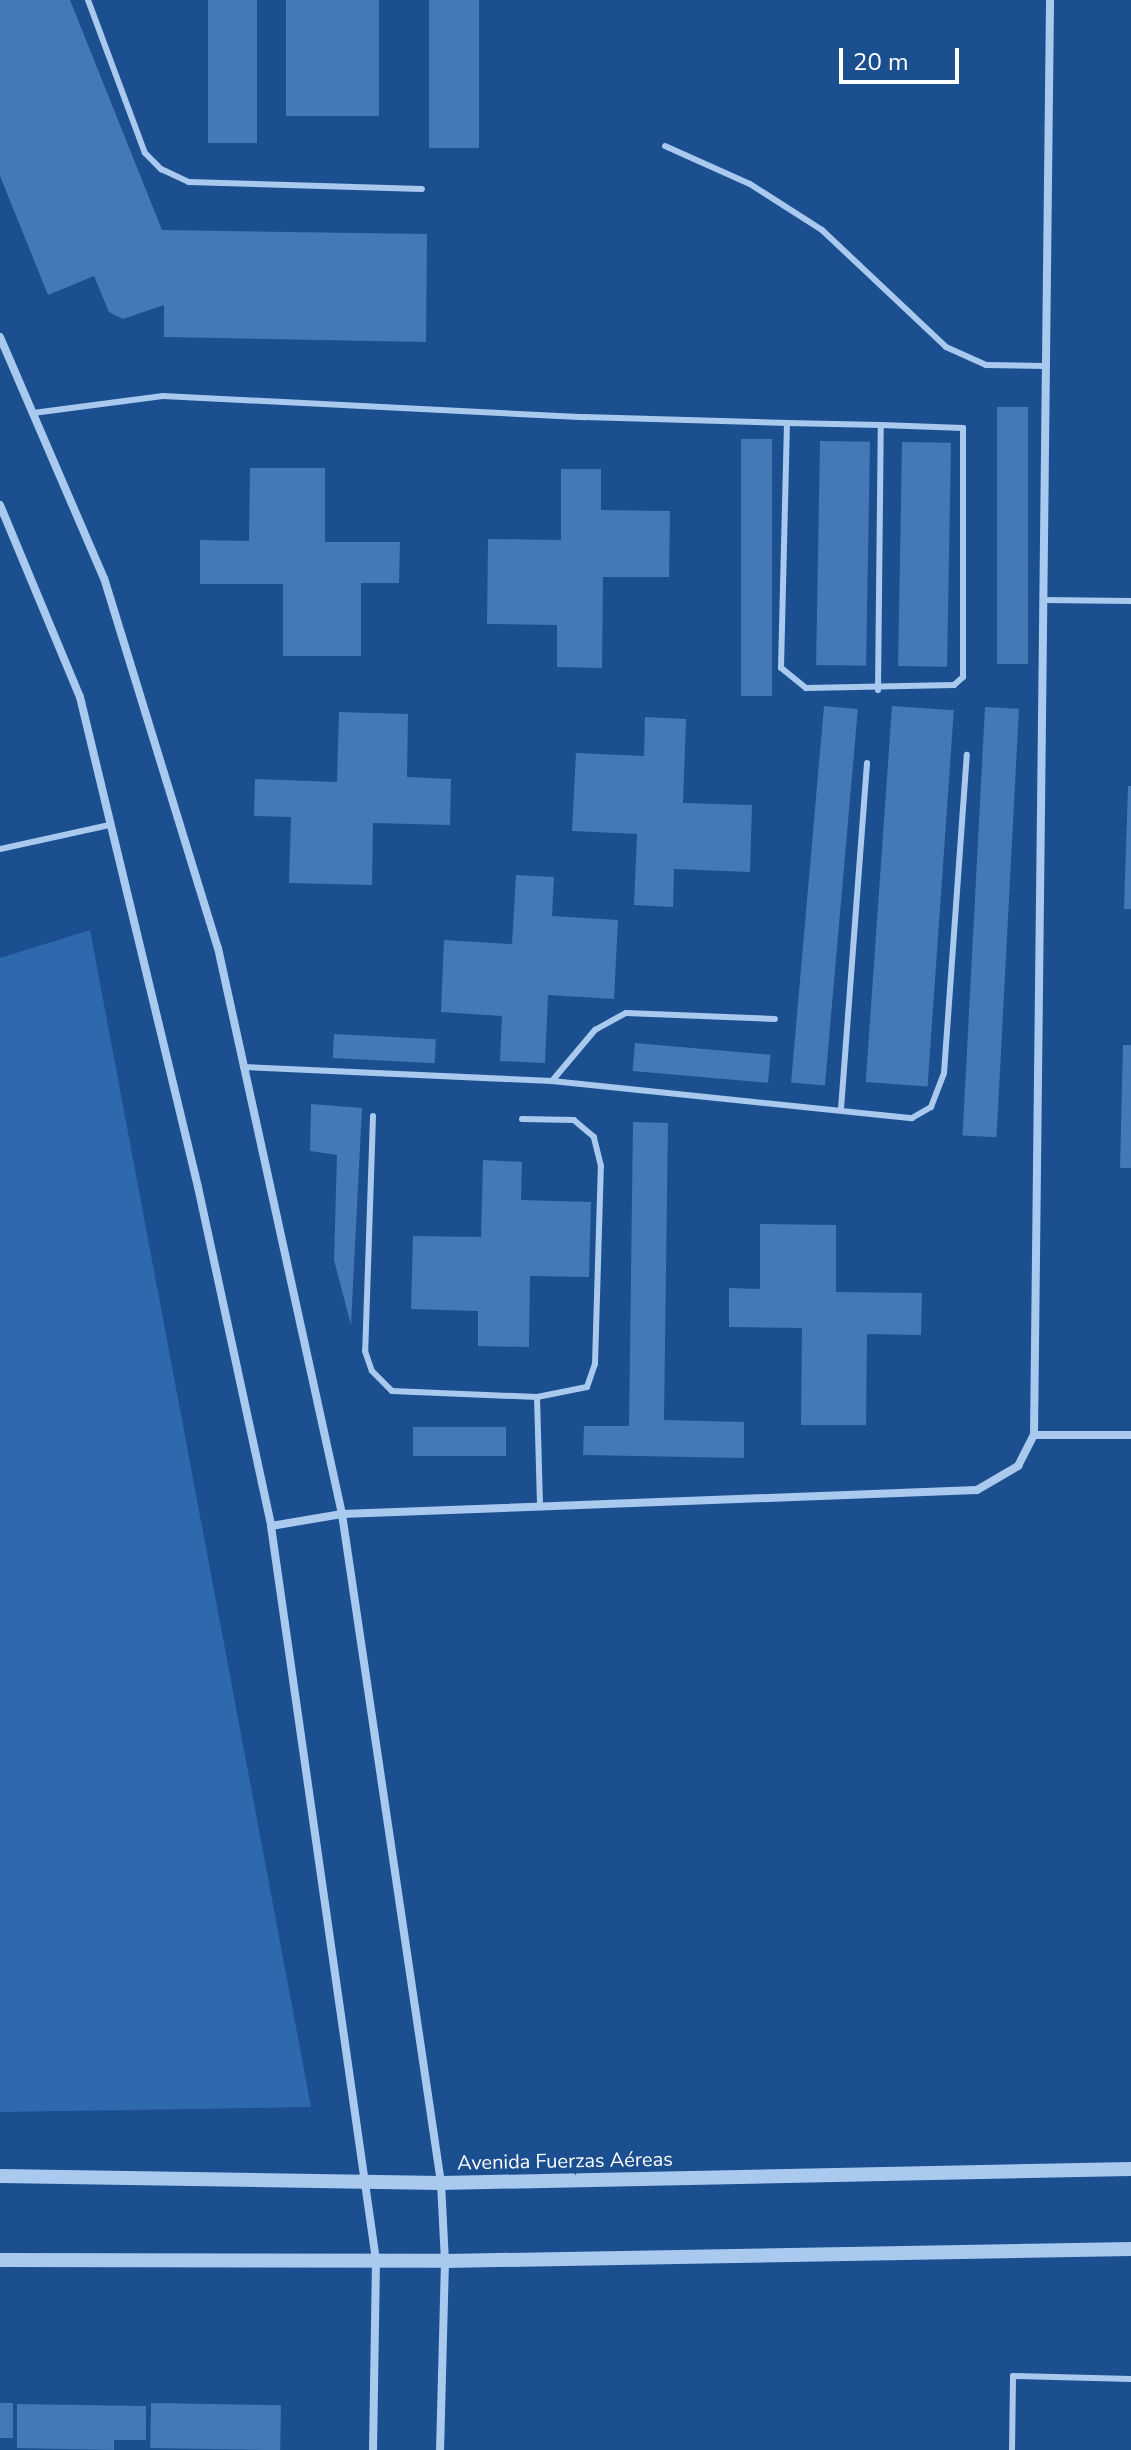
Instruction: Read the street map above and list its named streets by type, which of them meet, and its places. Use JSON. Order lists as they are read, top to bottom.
{
  "streets": {
    "street": ["Avenida Fuerzas Aéreas"]
  },
  "scale_bar": "20 m"
}
